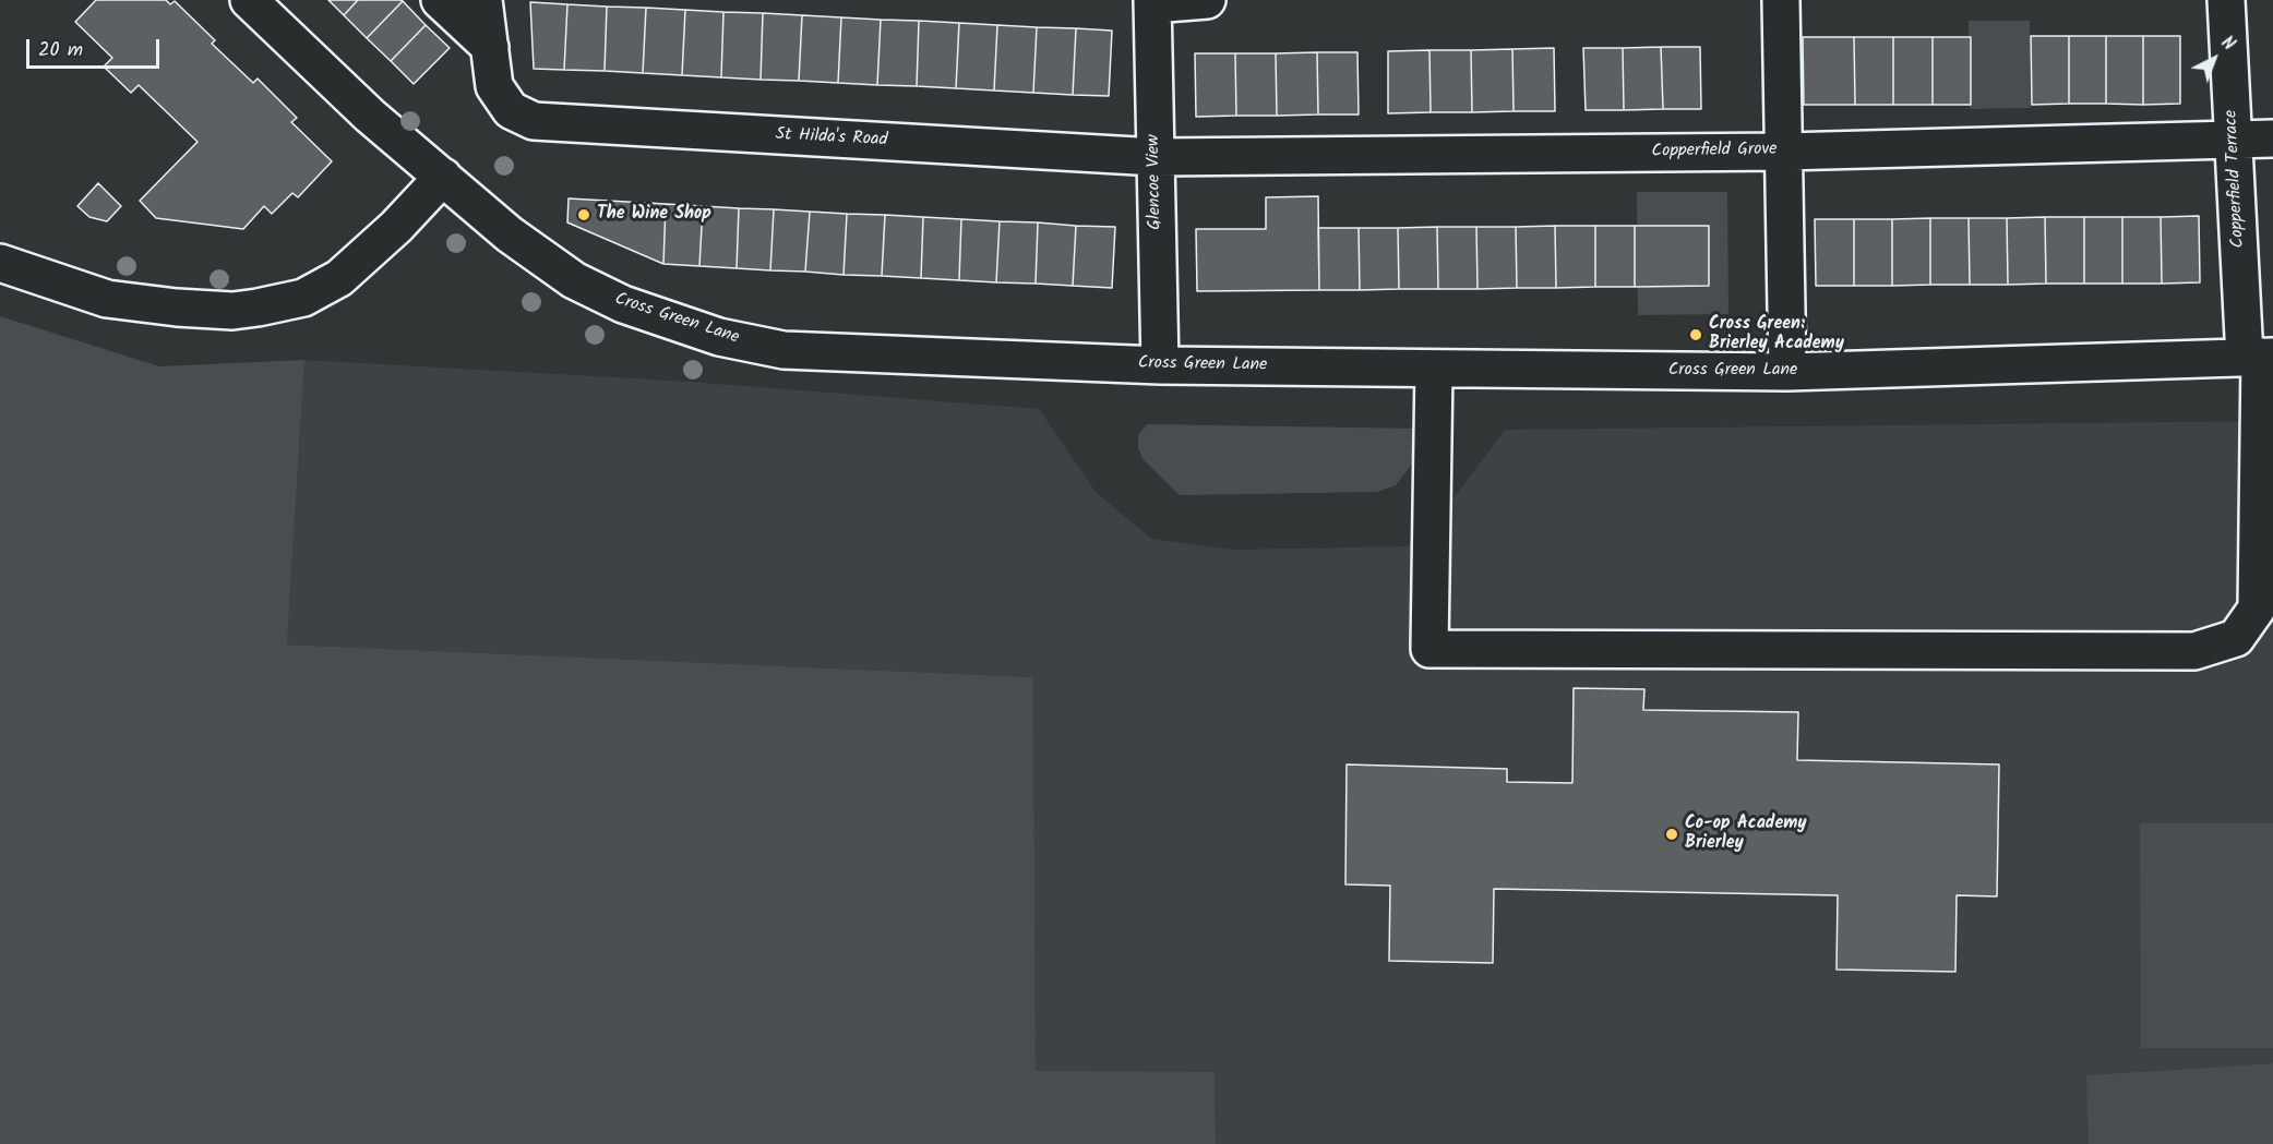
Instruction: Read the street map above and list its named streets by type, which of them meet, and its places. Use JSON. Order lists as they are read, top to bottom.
{
  "streets": {
    "street": [
      "St Hilda's Road",
      "Copperfield Grove",
      "Copperfield Terrace",
      "Glencoe View",
      "Cross Green Lane"
    ]
  },
  "crossings": [
    ["St Hilda's Road", "Copperfield Grove"],
    ["St Hilda's Road", "Glencoe View"],
    ["Copperfield Grove", "Copperfield Terrace"],
    ["Copperfield Grove", "Glencoe View"],
    ["Copperfield Terrace", "Cross Green Lane"],
    ["Glencoe View", "Cross Green Lane"]
  ],
  "places": ["The Wine Shop", "Cross Green: Brierley Academy", "Co-op Academy Brierley"],
  "scale_bar": "20 m",
  "north": "top right"
}
